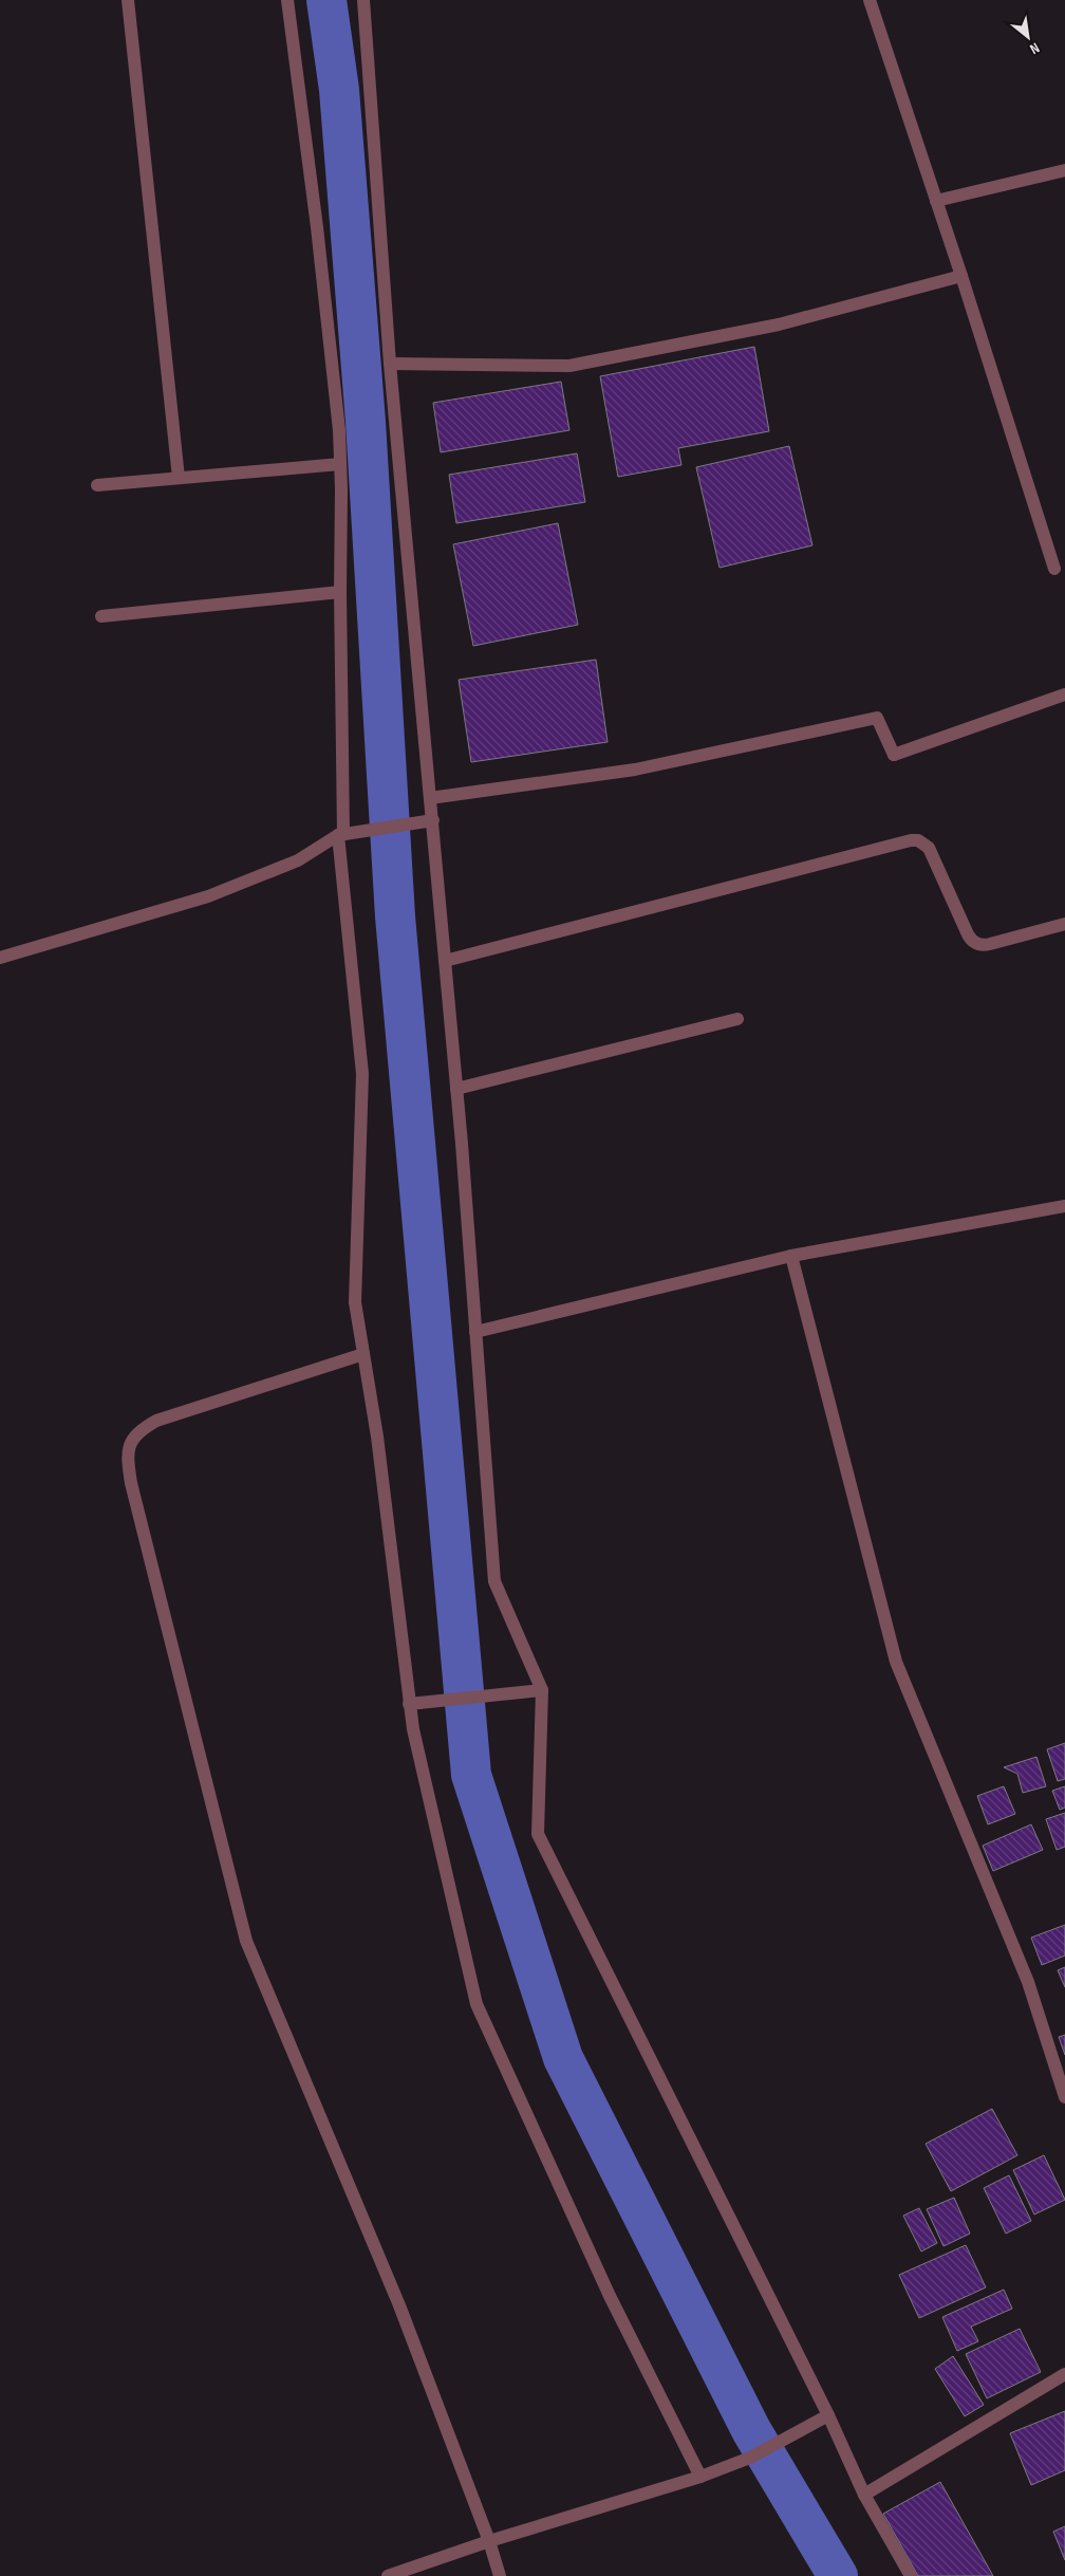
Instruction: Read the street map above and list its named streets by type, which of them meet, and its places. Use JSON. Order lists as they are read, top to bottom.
{
  "north": "bottom right"
}
